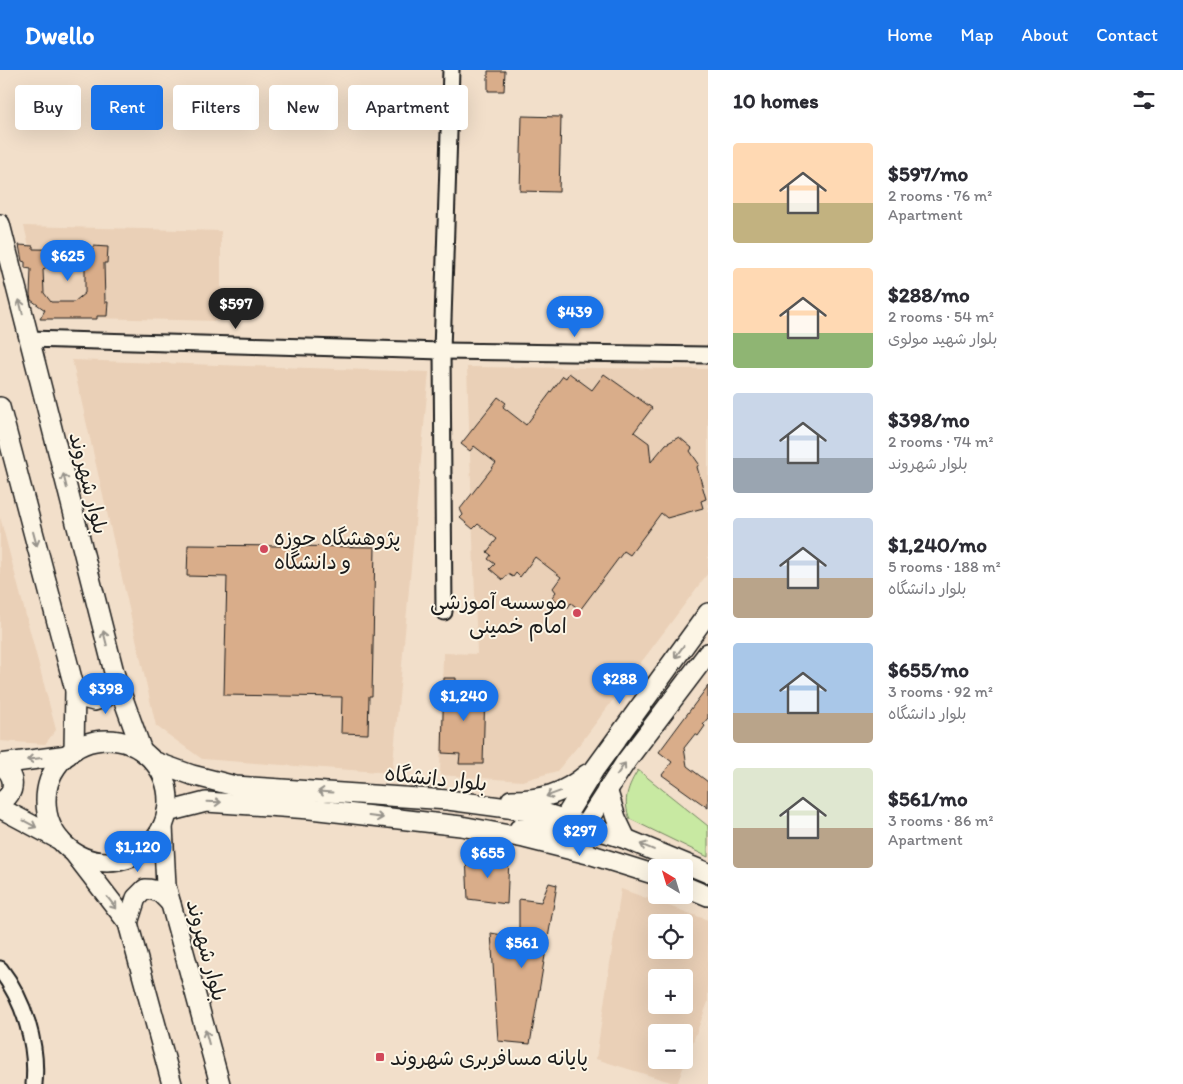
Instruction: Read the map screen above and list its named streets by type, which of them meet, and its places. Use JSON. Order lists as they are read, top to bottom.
{
  "streets": {
    "main road": ["بلوار شهروند", "بلوار دانشگاه"]
  },
  "crossings": [
    ["بلوار شهروند", "بلوار دانشگاه"]
  ],
  "places": {
    "other": ["پژوهشگاه حوزه و دانشگاه", "موسسه آموزشی امام خمینی"],
    "transit": ["پایانه مسافربری شهروند"]
  },
  "north": "top left",
  "page": {
    "header": "Dwello",
    "nav": [
      "Home",
      "Map",
      "About",
      "Contact"
    ],
    "heading": "10 homes",
    "chip": [
      "Buy",
      "Rent",
      "Filters",
      "New",
      "Apartment"
    ],
    "list": [
      {
        "name": "$597/mo",
        "note": "2 rooms · 76 m² · Apartment"
      },
      {
        "name": "$288/mo",
        "note": "2 rooms · 54 m² · بلوار شهید مولوی"
      },
      {
        "name": "$398/mo",
        "note": "2 rooms · 74 m² · بلوار شهروند"
      },
      {
        "name": "$1,240/mo",
        "note": "5 rooms · 188 m² · بلوار دانشگاه"
      },
      {
        "name": "$655/mo",
        "note": "3 rooms · 92 m² · بلوار دانشگاه"
      },
      {
        "name": "$561/mo",
        "note": "3 rooms · 86 m² · Apartment"
      }
    ],
    "price": [
      "$625",
      "$597",
      "$439",
      "$288",
      "$398",
      "$1,240",
      "$297",
      "$1,120",
      "$655",
      "$561"
    ],
    "map_buttons": ["+", "−"]
  }
}
